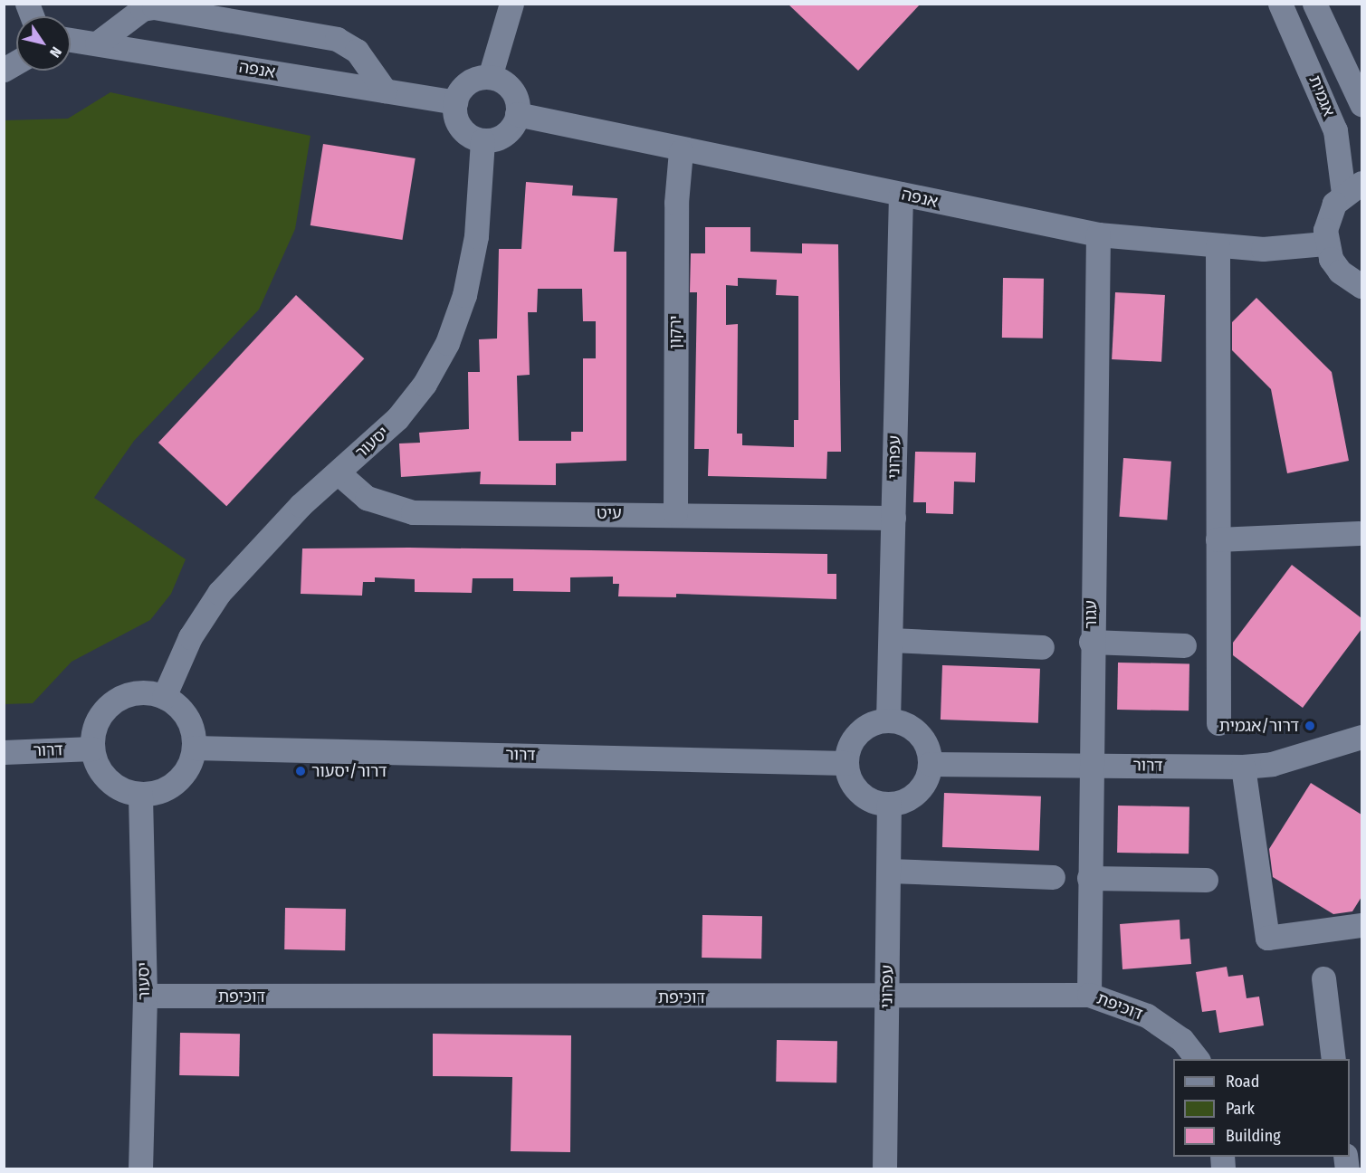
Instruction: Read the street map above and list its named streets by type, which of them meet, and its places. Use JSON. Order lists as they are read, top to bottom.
{
  "streets": {
    "street": [
      "אנפה",
      "אגמית",
      "ירקון",
      "יסעור",
      "עפרוני",
      "עיט",
      "עגור",
      "דרור",
      "דוכיפת"
    ]
  },
  "crossings": [
    ["אנפה", "ירקון"],
    ["אנפה", "יסעור"],
    ["אנפה", "עפרוני"],
    ["אנפה", "עגור"],
    ["ירקון", "עיט"],
    ["יסעור", "עיט"],
    ["יסעור", "דרור"],
    ["יסעור", "דוכיפת"],
    ["עפרוני", "עיט"],
    ["עפרוני", "דרור"],
    ["עפרוני", "דוכיפת"],
    ["עגור", "דרור"],
    ["עגור", "דוכיפת"]
  ],
  "places": ["דרור/אגמית", "דרור/יסעור"],
  "legend": ["Road", "Park", "Building"],
  "north": "bottom right"
}
